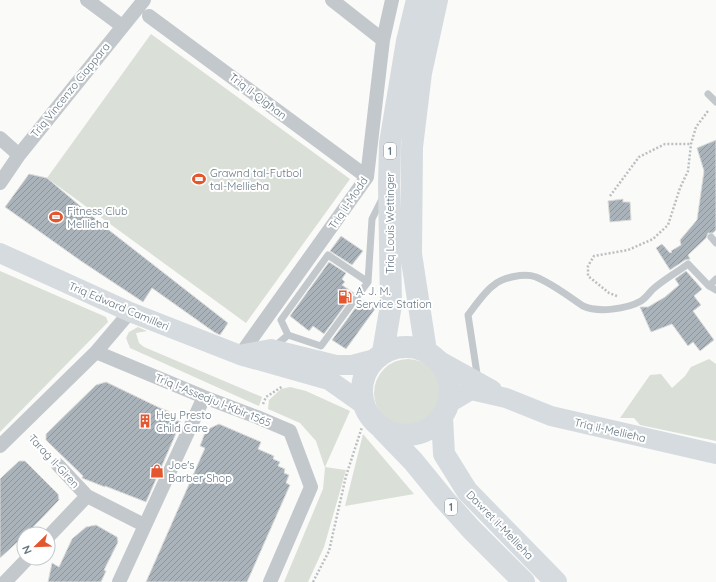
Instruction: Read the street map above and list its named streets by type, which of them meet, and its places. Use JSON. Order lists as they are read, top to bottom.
{
  "streets": {
    "highway": ["1", "Triq Louis Wettinger", "Dawret il-Mellieħa"],
    "street": [
      "Triq Vincenzo Ciappara",
      "Triq il-Qigħan",
      "Triq il-Modd",
      "Triq Edward Camilleri",
      "Triq l-Assedju l-Kbir 1565",
      "Triq il-Mellieħa",
      "Taraġ il-Giren"
    ]
  },
  "crossings": [
    ["Triq il-Qigħan", "Triq il-Modd"],
    ["Triq il-Modd", "Triq Edward Camilleri"],
    ["Triq Louis Wettinger", "Triq Edward Camilleri"],
    ["Triq Louis Wettinger", "Triq il-Mellieħa"],
    ["Triq Louis Wettinger", "Dawret il-Mellieħa"],
    ["Triq Edward Camilleri", "Triq il-Mellieħa"],
    ["Triq Edward Camilleri", "Dawret il-Mellieħa"],
    ["Triq il-Mellieħa", "Dawret il-Mellieħa"]
  ],
  "places": {
    "sports": ["Grawnd tal-Futbol tal-Mellieħa", "Fitness Club Mellieħa"],
    "fuel station": ["A. J. M. Service Station"],
    "building": ["Hey Presto Child Care"],
    "shop": ["Joe's Barber Shop"]
  },
  "north": "bottom left"
}
